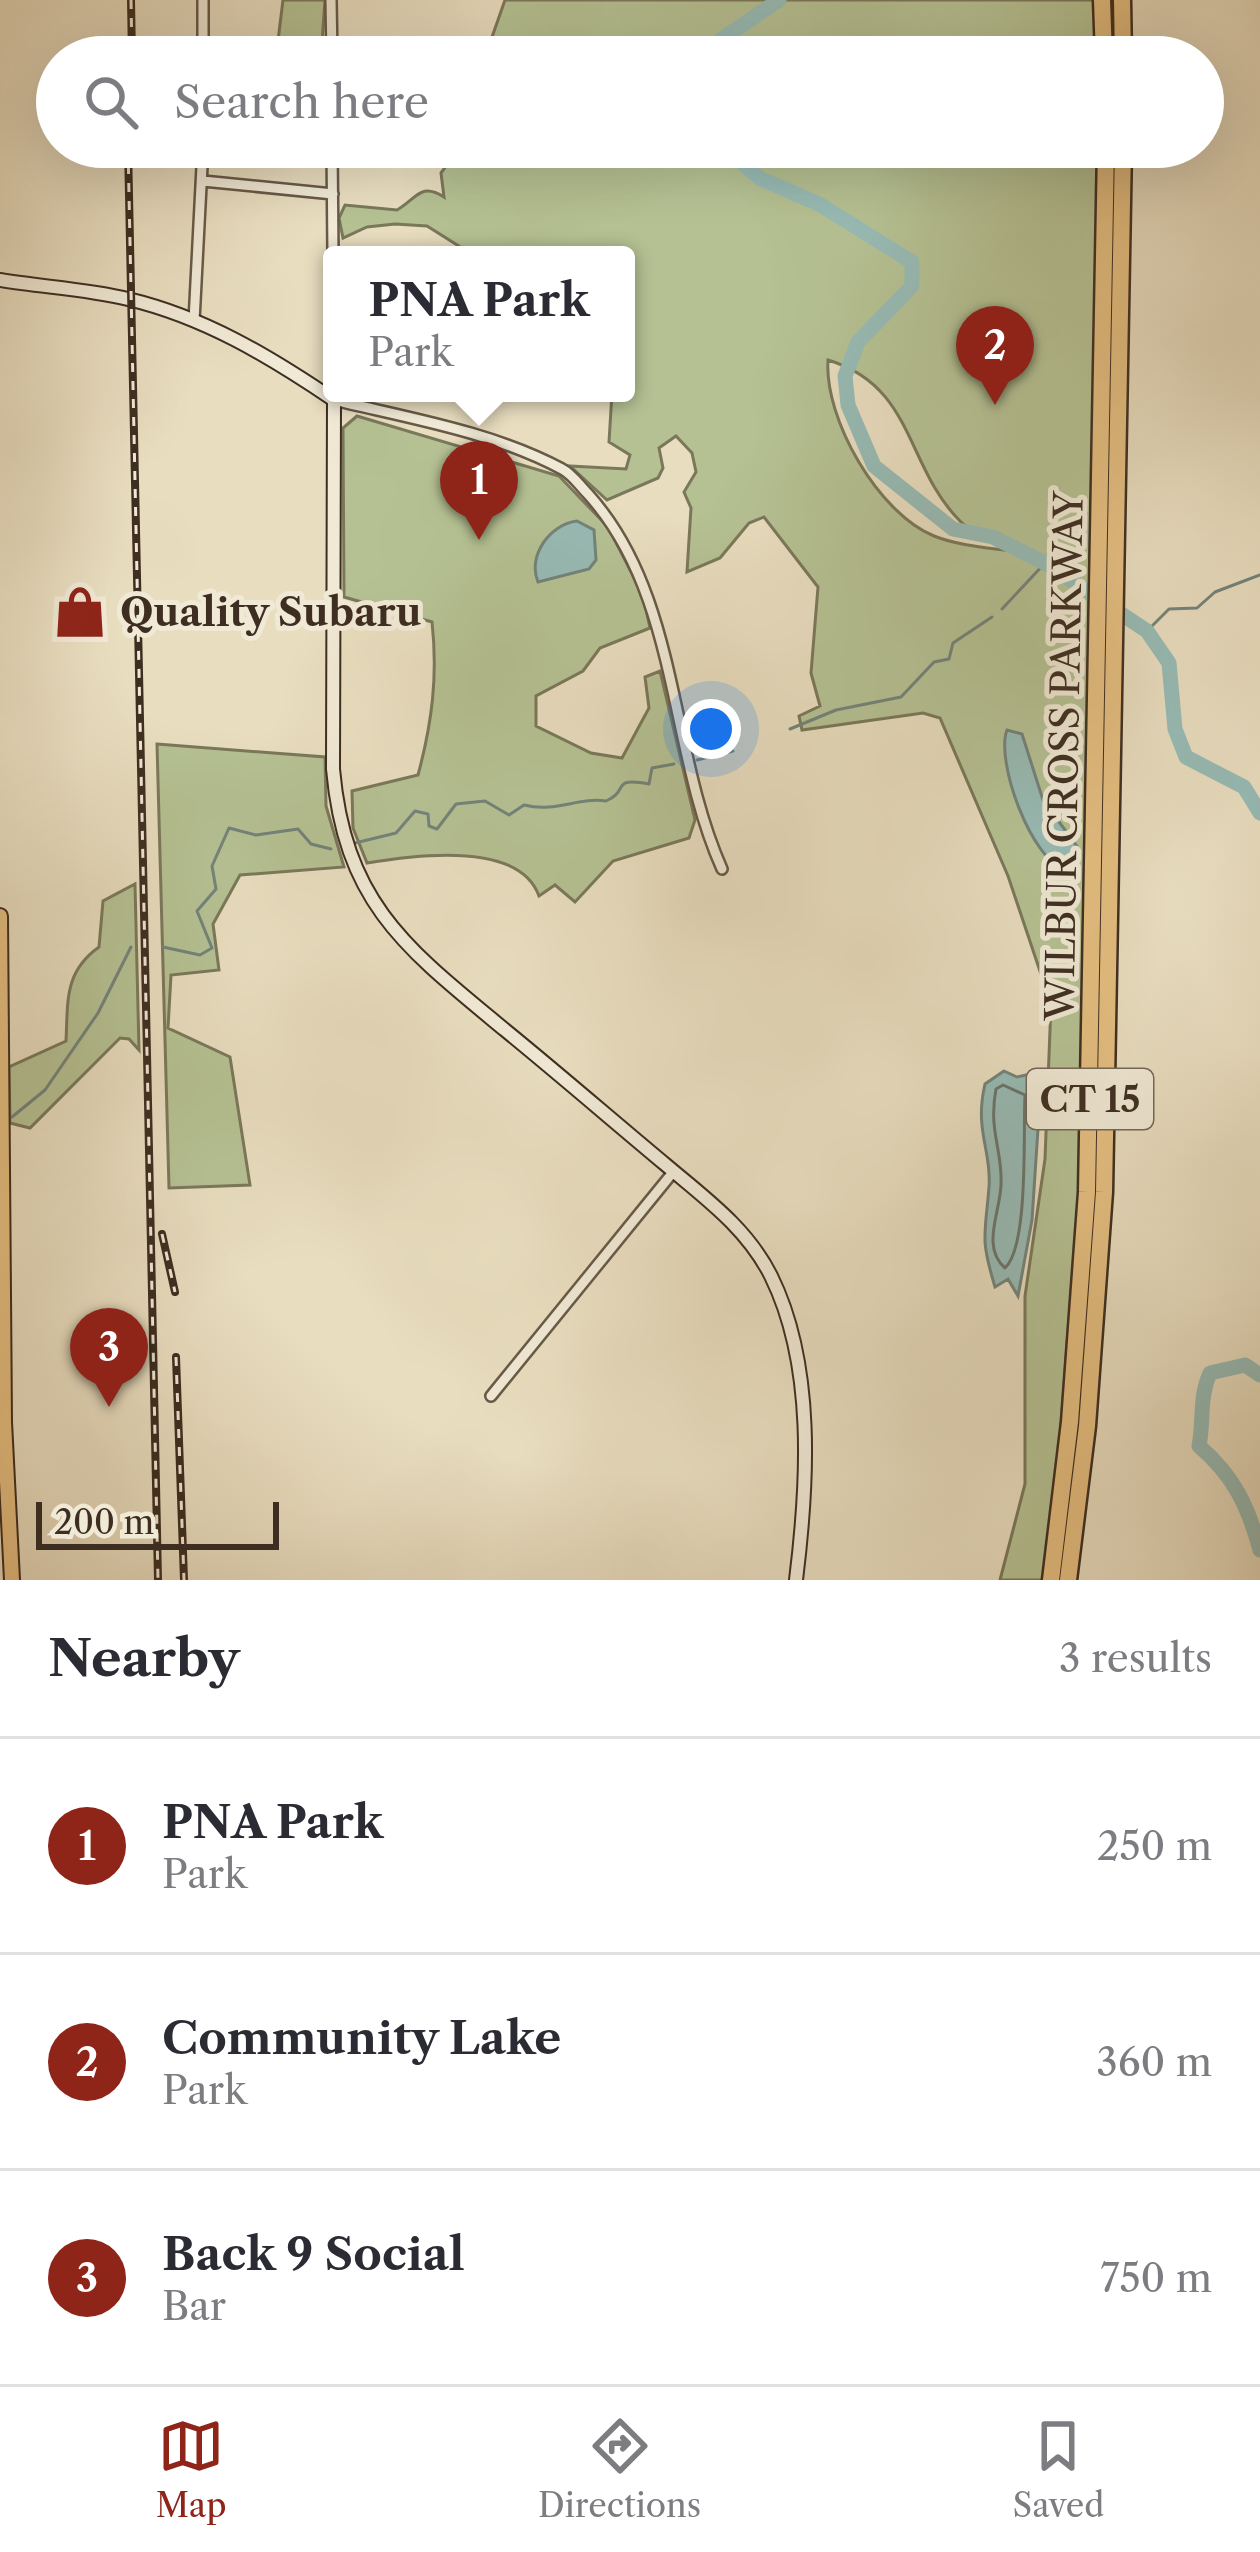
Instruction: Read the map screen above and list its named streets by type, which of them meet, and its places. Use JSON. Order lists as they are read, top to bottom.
{
  "streets": {
    "highway": ["WILBUR CROSS PARKWAY", "CT 15"]
  },
  "places": {
    "shop": ["Quality Subaru"]
  },
  "scale_bar": "200 m",
  "page": {
    "search": "Search here",
    "popup": ["PNA Park", "Park"],
    "pins": ["2", "1", "3"],
    "scale": "200 m",
    "heading": ["Nearby", "3 results"],
    "list": [
      {
        "mark": "1",
        "name": "PNA Park",
        "note": "Park",
        "value": "250 m"
      },
      {
        "mark": "2",
        "name": "Community Lake",
        "note": "Park",
        "value": "360 m"
      },
      {
        "mark": "3",
        "name": "Back 9 Social",
        "note": "Bar",
        "value": "750 m"
      }
    ],
    "nav": ["Map", "Directions", "Saved"]
  }
}
